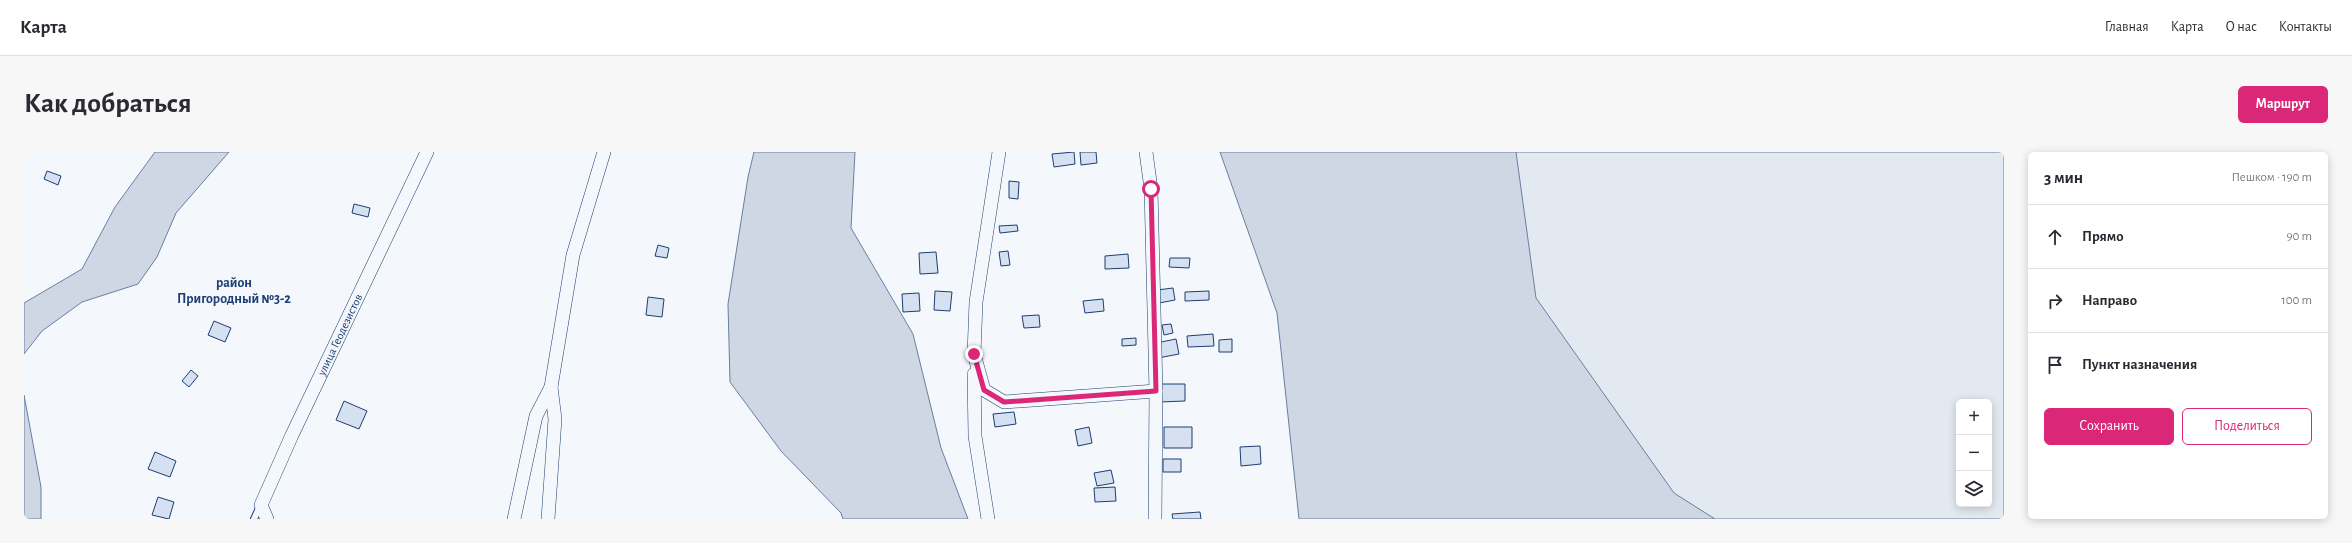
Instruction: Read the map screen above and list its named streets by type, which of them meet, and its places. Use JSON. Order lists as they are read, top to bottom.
{
  "streets": {
    "street": ["улица Геодезистов"]
  },
  "districts": ["район Пригородный №3-2"],
  "page": {
    "header": "Карта",
    "nav": [
      "Главная",
      "Карта",
      "О нас",
      "Контакты"
    ],
    "buttons": [
      "Маршрут",
      ["Сохранить", "Поделиться"]
    ],
    "title": "Как добраться",
    "heading": ["3 мин", "Пешком · 190 m"],
    "list": [
      ["Прямо", "90 m"],
      ["Направо", "100 m"],
      "Пункт назначения"
    ],
    "map_buttons": ["+", "−"]
  }
}
